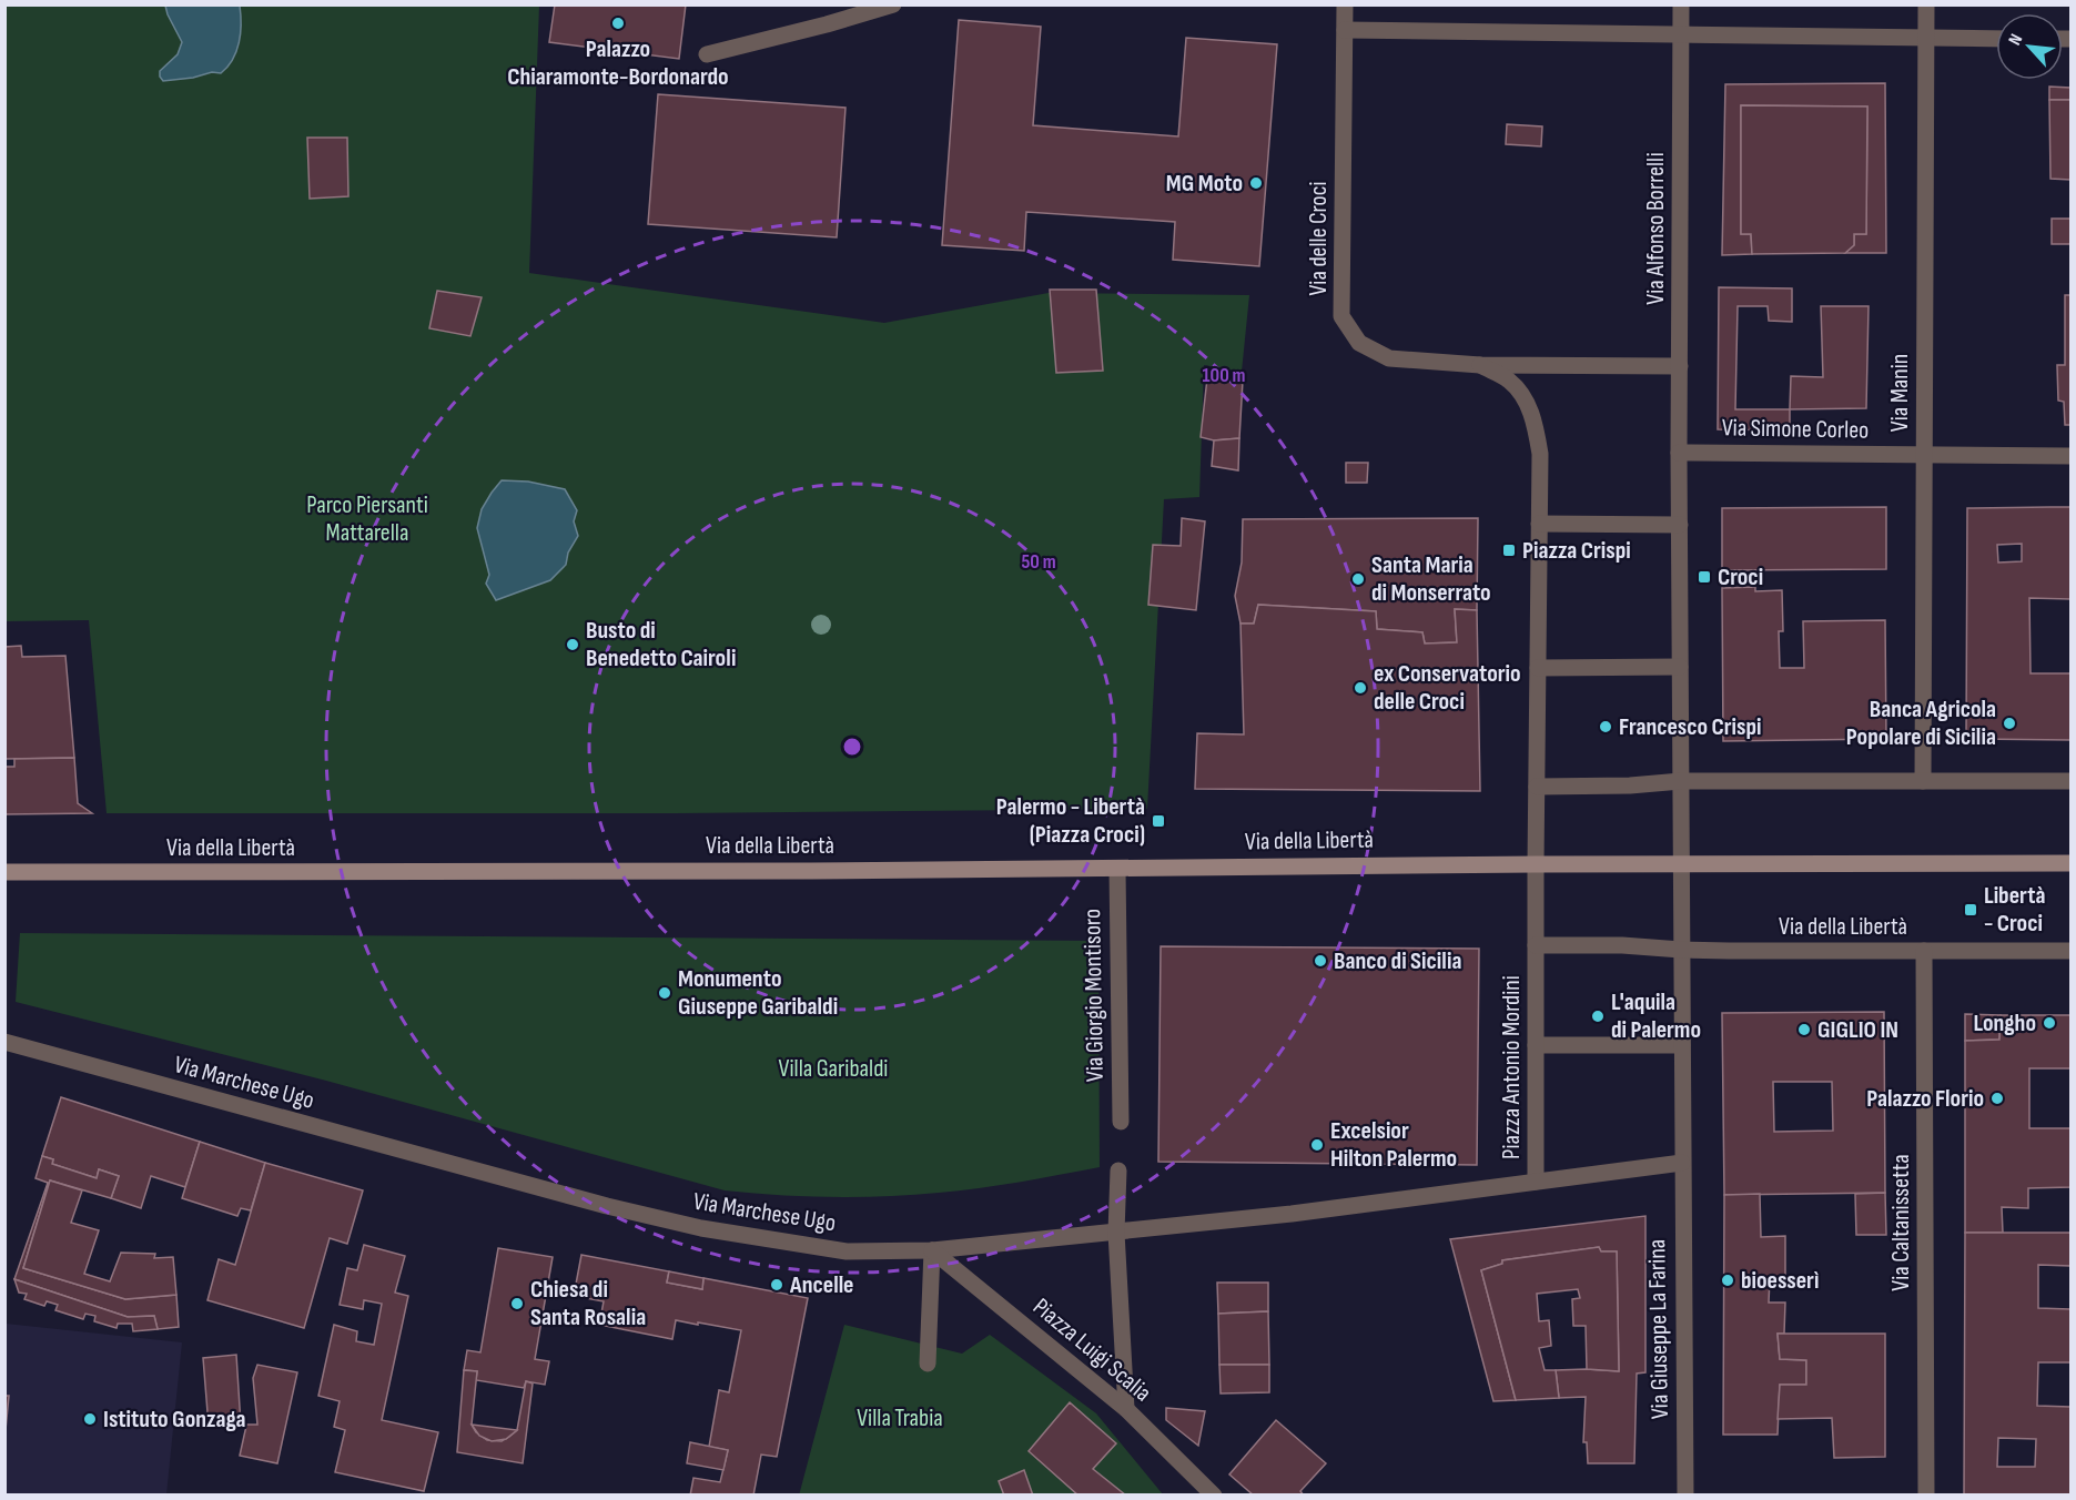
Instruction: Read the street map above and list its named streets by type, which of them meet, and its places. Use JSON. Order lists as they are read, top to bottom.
{
  "streets": {
    "street": [
      "Via Alfonso Borrelli",
      "Via delle Croci",
      "Via Manin",
      "Via Simone Corleo",
      "Via della Libertà",
      "Via Giorgio Montisoro",
      "Piazza Antonio Mordini",
      "Via Marchese Ugo",
      "Via Caltanissetta",
      "Via Giuseppe La Farina",
      "Piazza Luigi Scalia"
    ]
  },
  "crossings": [
    ["Via Alfonso Borrelli", "Via delle Croci"],
    ["Via Alfonso Borrelli", "Via Simone Corleo"],
    ["Via Alfonso Borrelli", "Via della Libertà"],
    ["Via Manin", "Via Simone Corleo"],
    ["Via della Libertà", "Via Giorgio Montisoro"],
    ["Via della Libertà", "Piazza Antonio Mordini"],
    ["Via della Libertà", "Via Caltanissetta"],
    ["Piazza Antonio Mordini", "Via Marchese Ugo"],
    ["Piazza Antonio Mordini", "Via Giuseppe La Farina"],
    ["Via Marchese Ugo", "Piazza Luigi Scalia"]
  ],
  "parks": ["Parco Piersanti Mattarella", "Villa Garibaldi", "Villa Trabia"],
  "places": {
    "other": [
      "Palazzo Chiaramonte-Bordonardo",
      "MG Moto",
      "Santa Maria di Monserrato",
      "Busto di Benedetto Cairoli",
      "ex Conservatorio delle Croci",
      "Banca Agricola Popolare di Sicilia",
      "Francesco Crispi",
      "Banco di Sicilia",
      "Monumento Giuseppe Garibaldi",
      "L'aquila di Palermo",
      "Longho",
      "GIGLIO IN",
      "Palazzo Florio",
      "Excelsior Hilton Palermo",
      "bioesserì",
      "Ancelle",
      "Chiesa di Santa Rosalia",
      "Istituto Gonzaga"
    ],
    "transit": [
      "Piazza Crispi",
      "Croci",
      "Palermo - Libertà (Piazza Croci)",
      "Libertà - Croci"
    ]
  },
  "north": "top left",
  "rings": ["100 m", "50 m"]
}
